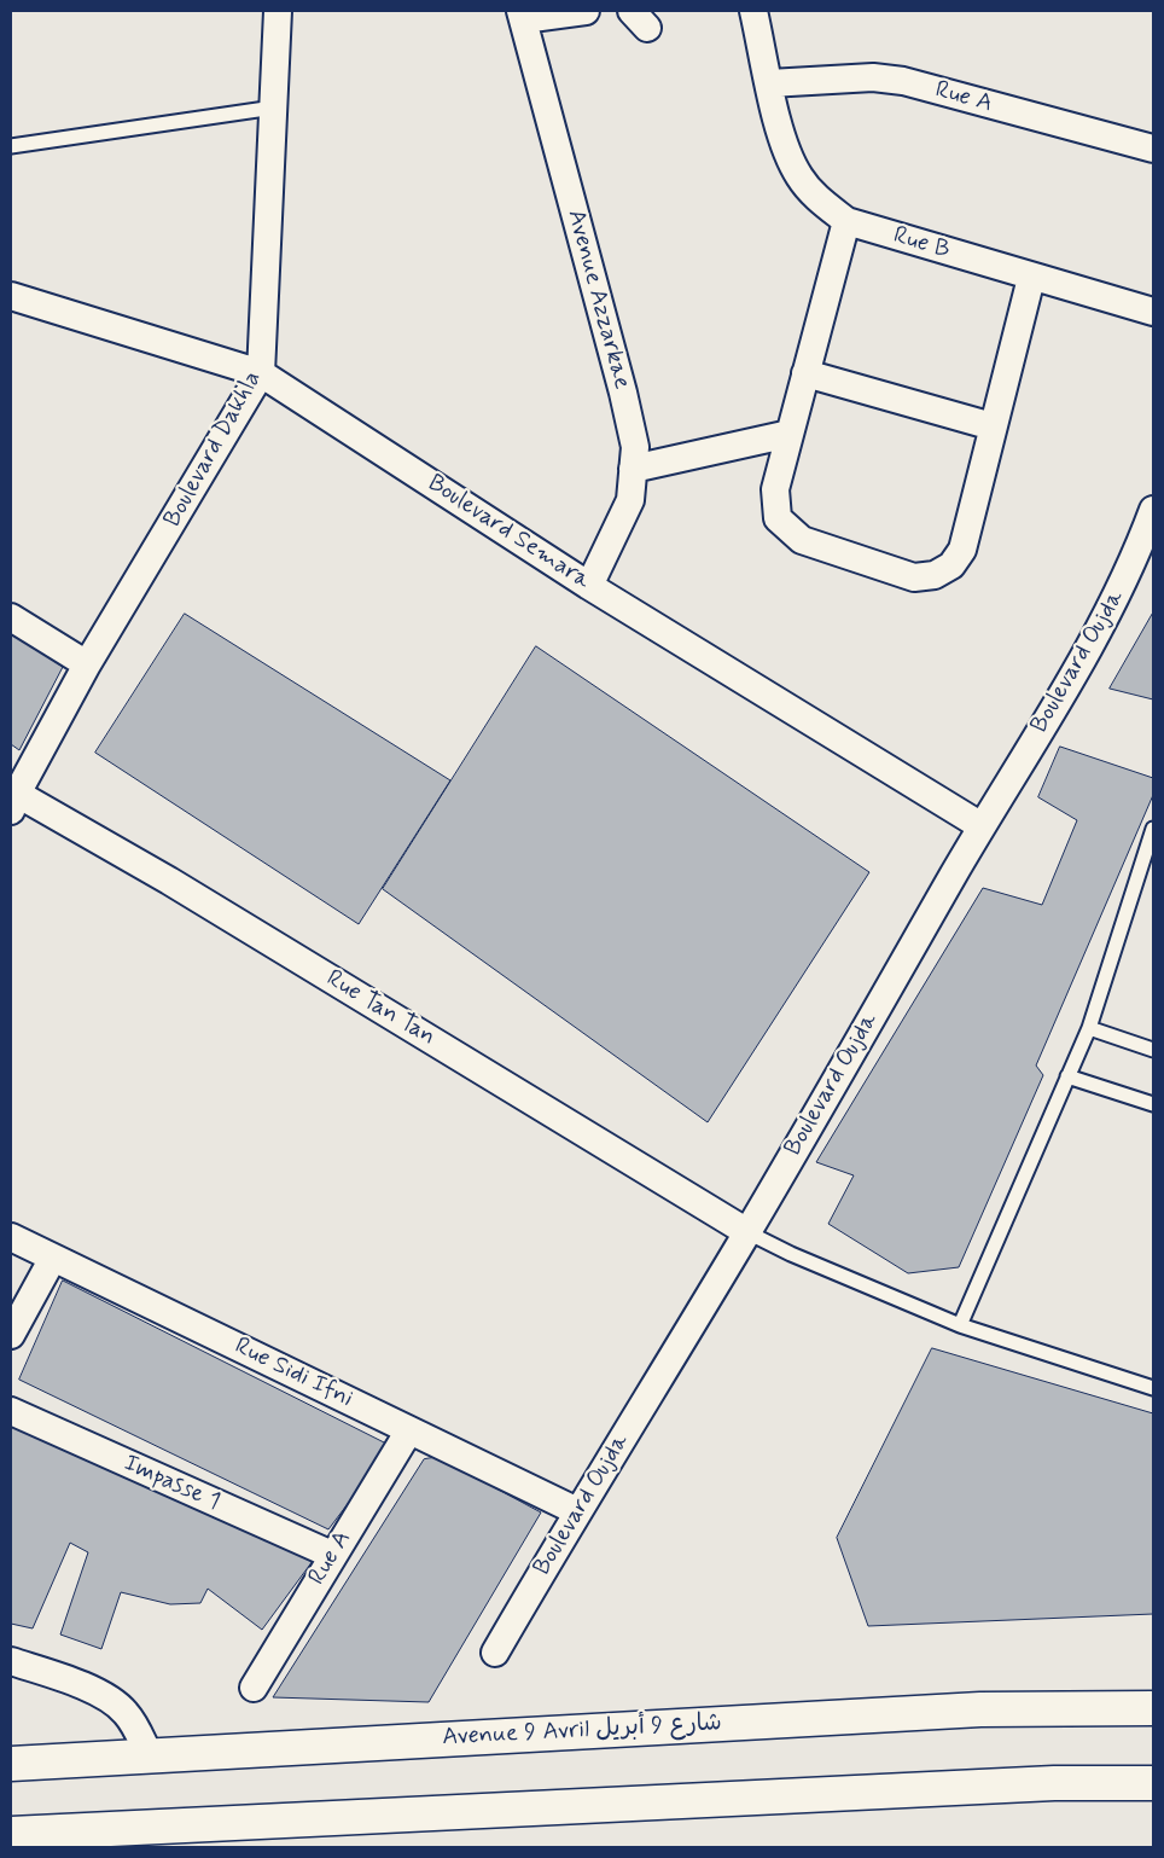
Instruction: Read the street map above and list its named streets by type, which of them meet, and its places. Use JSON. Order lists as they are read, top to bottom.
{
  "streets": {
    "highway": ["Avenue 9 Avril شارع 9 أبريل"],
    "street": [
      "Rue A",
      "Rue B",
      "Avenue Azzarkae",
      "Boulevard Dakhla",
      "Boulevard Semara",
      "Boulevard Oujda",
      "Rue Tan Tan",
      "Rue Sidi Ifni",
      "Impasse 1"
    ]
  },
  "crossings": [
    ["Rue A", "Rue B"],
    ["Rue A", "Rue Sidi Ifni"],
    ["Rue A", "Impasse 1"],
    ["Avenue Azzarkae", "Boulevard Semara"],
    ["Boulevard Dakhla", "Boulevard Semara"],
    ["Boulevard Dakhla", "Rue Tan Tan"],
    ["Boulevard Semara", "Boulevard Oujda"],
    ["Boulevard Oujda", "Rue Tan Tan"],
    ["Boulevard Oujda", "Rue Sidi Ifni"]
  ]
}
